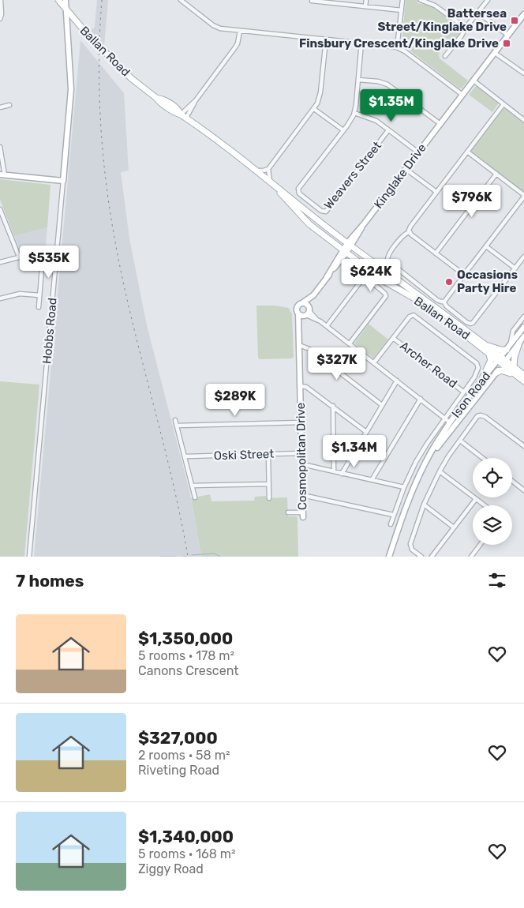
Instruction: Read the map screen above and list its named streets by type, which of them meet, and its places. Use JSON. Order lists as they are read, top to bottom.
{
  "streets": {
    "main road": ["Ballan Road"],
    "street": [
      "Weavers Street",
      "Kinglake Drive",
      "Hobbs Road",
      "Archer Road",
      "Ison Road",
      "Oski Street",
      "Cosmopolitan Drive"
    ]
  },
  "crossings": [
    ["Ballan Road", "Kinglake Drive"],
    ["Ballan Road", "Hobbs Road"],
    ["Ballan Road", "Ison Road"],
    ["Ballan Road", "Cosmopolitan Drive"],
    ["Kinglake Drive", "Cosmopolitan Drive"],
    ["Oski Street", "Cosmopolitan Drive"]
  ],
  "places": {
    "transit": ["Battersea Street/Kinglake Drive", "Finsbury Crescent/Kinglake Drive"],
    "other": ["Occasions Party Hire"]
  },
  "page": {
    "price": [
      "$1.35M",
      "$796K",
      "$535K",
      "$624K",
      "$327K",
      "$289K",
      "$1.34M"
    ],
    "heading": "7 homes",
    "list": [
      {
        "name": "$1,350,000",
        "note": "5 rooms · 178 m² · Canons Crescent"
      },
      {
        "name": "$327,000",
        "note": "2 rooms · 58 m² · Riveting Road"
      },
      {
        "name": "$1,340,000",
        "note": "5 rooms · 168 m² · Ziggy Road"
      }
    ]
  }
}
